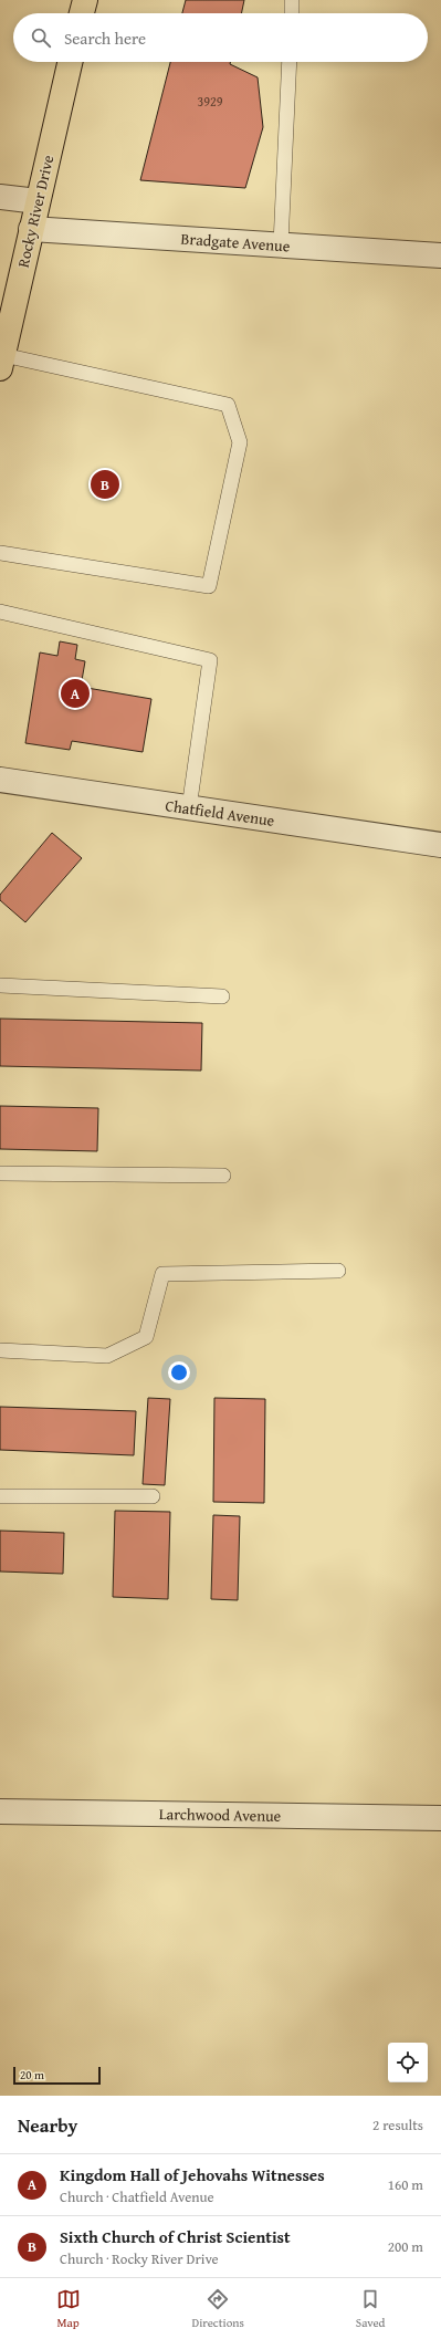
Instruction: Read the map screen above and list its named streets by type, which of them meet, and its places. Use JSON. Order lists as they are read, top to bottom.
{
  "streets": {
    "main road": ["Rocky River Drive"],
    "street": ["Bradgate Avenue", "Chatfield Avenue", "Larchwood Avenue"]
  },
  "crossings": [
    ["Rocky River Drive", "Bradgate Avenue"]
  ],
  "house_numbers": ["3929"],
  "scale_bar": "20 m",
  "page": {
    "search": "Search here",
    "pins": ["B", "A"],
    "scale": "20 m",
    "heading": ["Nearby", "2 results"],
    "list": [
      {
        "mark": "A",
        "name": "Kingdom Hall of Jehovahs Witnesses",
        "note": "Church · Chatfield Avenue",
        "value": "160 m"
      },
      {
        "mark": "B",
        "name": "Sixth Church of Christ Scientist",
        "note": "Church · Rocky River Drive",
        "value": "200 m"
      }
    ],
    "nav": ["Map", "Directions", "Saved"]
  }
}
